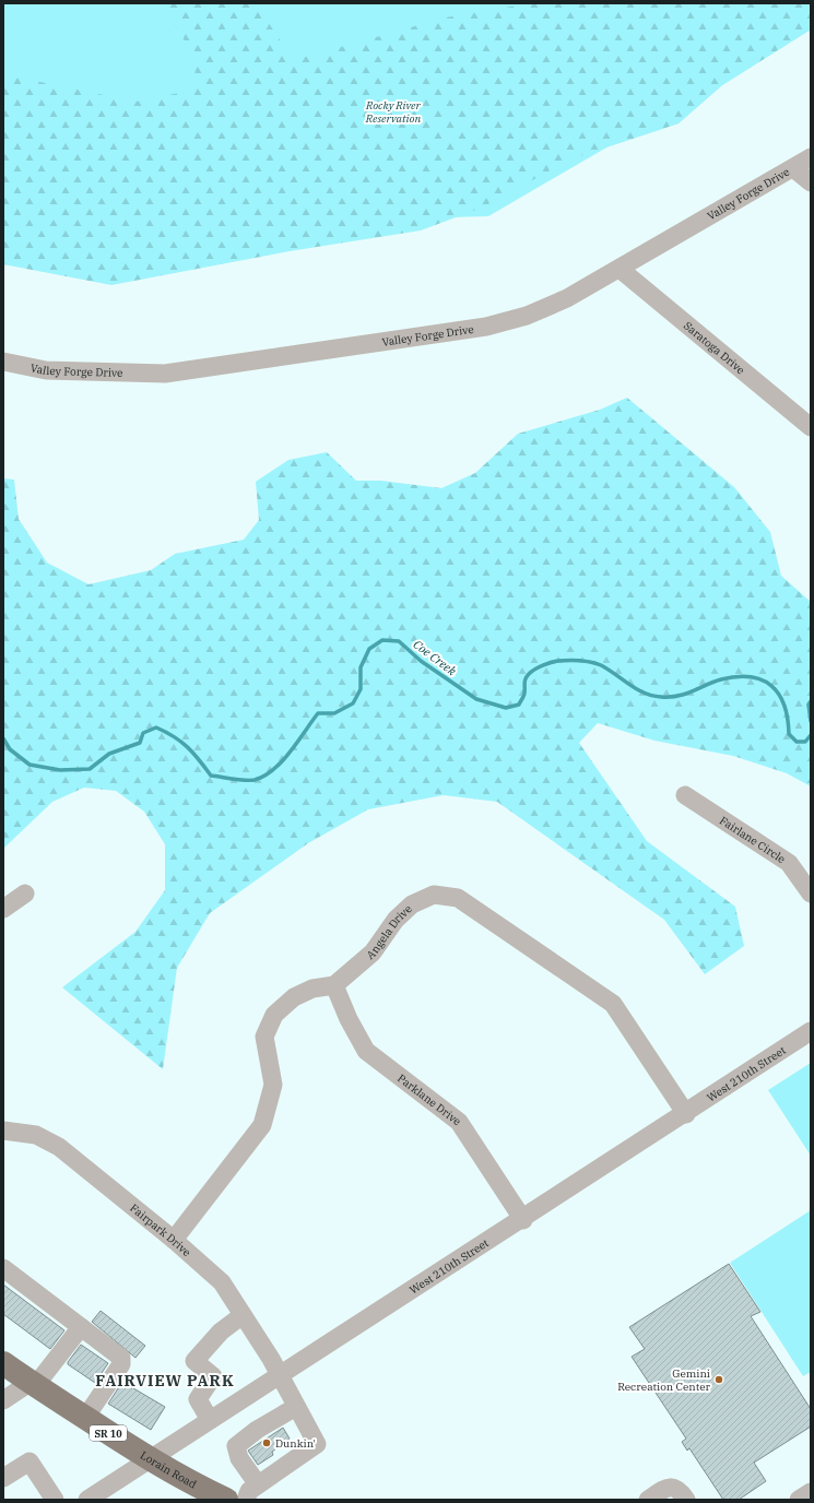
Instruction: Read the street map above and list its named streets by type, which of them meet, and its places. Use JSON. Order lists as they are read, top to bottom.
{
  "streets": {
    "main road": ["SR 10", "Lorain Road"],
    "street": [
      "Valley Forge Drive",
      "Saratoga Drive",
      "Fairlane Circle",
      "Angela Drive",
      "West 210th Street",
      "Parklane Drive",
      "Fairpark Drive"
    ]
  },
  "crossings": [
    ["Valley Forge Drive", "Saratoga Drive"],
    ["Angela Drive", "West 210th Street"],
    ["Angela Drive", "Parklane Drive"],
    ["West 210th Street", "Parklane Drive"],
    ["West 210th Street", "Fairpark Drive"],
    ["West 210th Street", "Lorain Road"]
  ],
  "districts": ["FAIRVIEW PARK"],
  "water": ["Coe Creek"],
  "parks": ["Rocky River Reservation"],
  "places": ["Gemini Recreation Center", "Dunkin'"]
}
